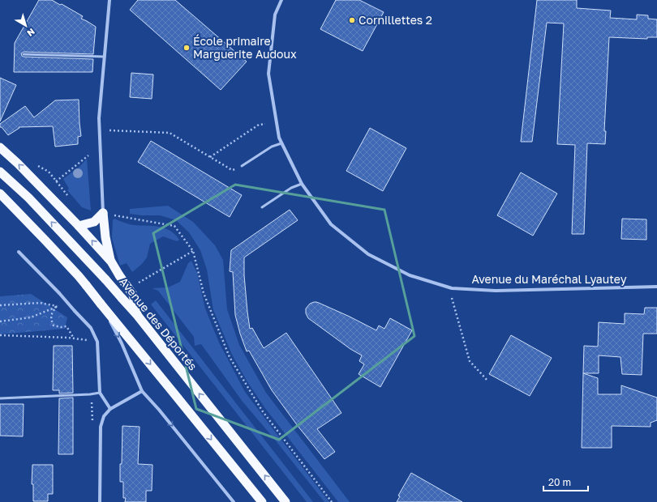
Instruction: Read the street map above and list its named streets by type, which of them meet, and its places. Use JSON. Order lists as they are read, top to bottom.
{
  "streets": {
    "highway": ["Avenue des Déportés"],
    "street": ["Avenue du Maréchal Lyautey"]
  },
  "places": ["Cornillettes 2", "École primaire Marguerite Audoux"],
  "scale_bar": "20 m",
  "north": "bottom right"
}
